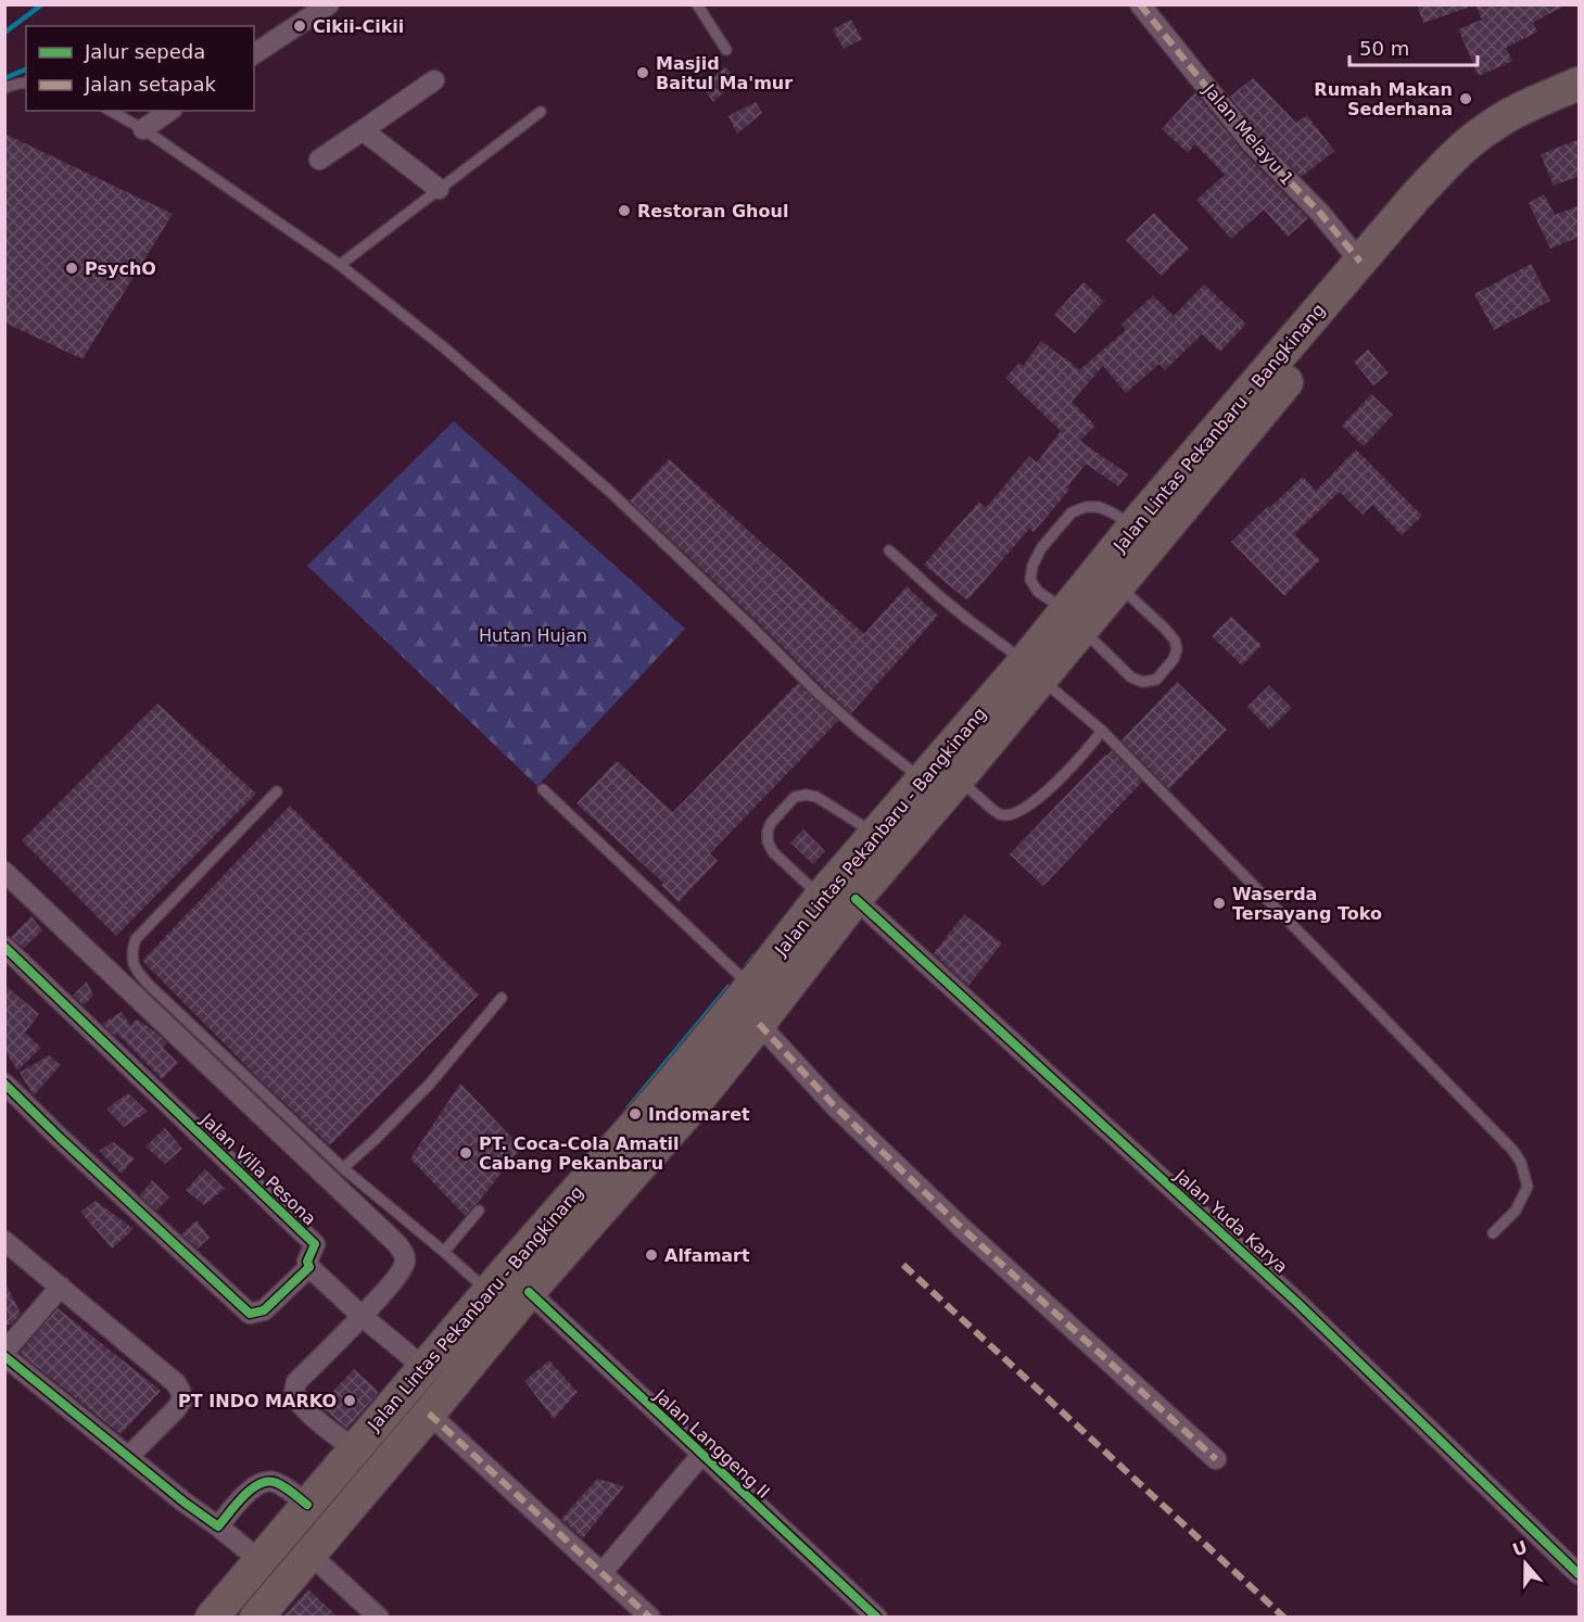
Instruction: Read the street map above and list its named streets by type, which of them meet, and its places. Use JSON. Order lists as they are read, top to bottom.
{
  "streets": {
    "highway": ["Jalan Lintas Pekanbaru - Bangkinang"],
    "street": [
      "Jalan Melayu 1",
      "Jalan Villa Pesona",
      "Jalan Yuda Karya",
      "Jalan Langgeng II"
    ]
  },
  "crossings": [
    ["Jalan Melayu 1", "Jalan Lintas Pekanbaru - Bangkinang"],
    ["Jalan Lintas Pekanbaru - Bangkinang", "Jalan Yuda Karya"],
    ["Jalan Lintas Pekanbaru - Bangkinang", "Jalan Langgeng II"]
  ],
  "parks": ["Hutan Hujan"],
  "places": [
    "Cikii-Cikii",
    "Masjid Baitul Ma'mur",
    "Rumah Makan Sederhana",
    "Restoran Ghoul",
    "PsychO",
    "Waserda Tersayang Toko",
    "Indomaret",
    "PT. Coca-Cola Amatil Cabang Pekanbaru",
    "Alfamart",
    "PT INDO MARKO"
  ],
  "legend": ["Jalur sepeda", "Jalan setapak"],
  "scale_bar": "50 m",
  "north": "top"
}
